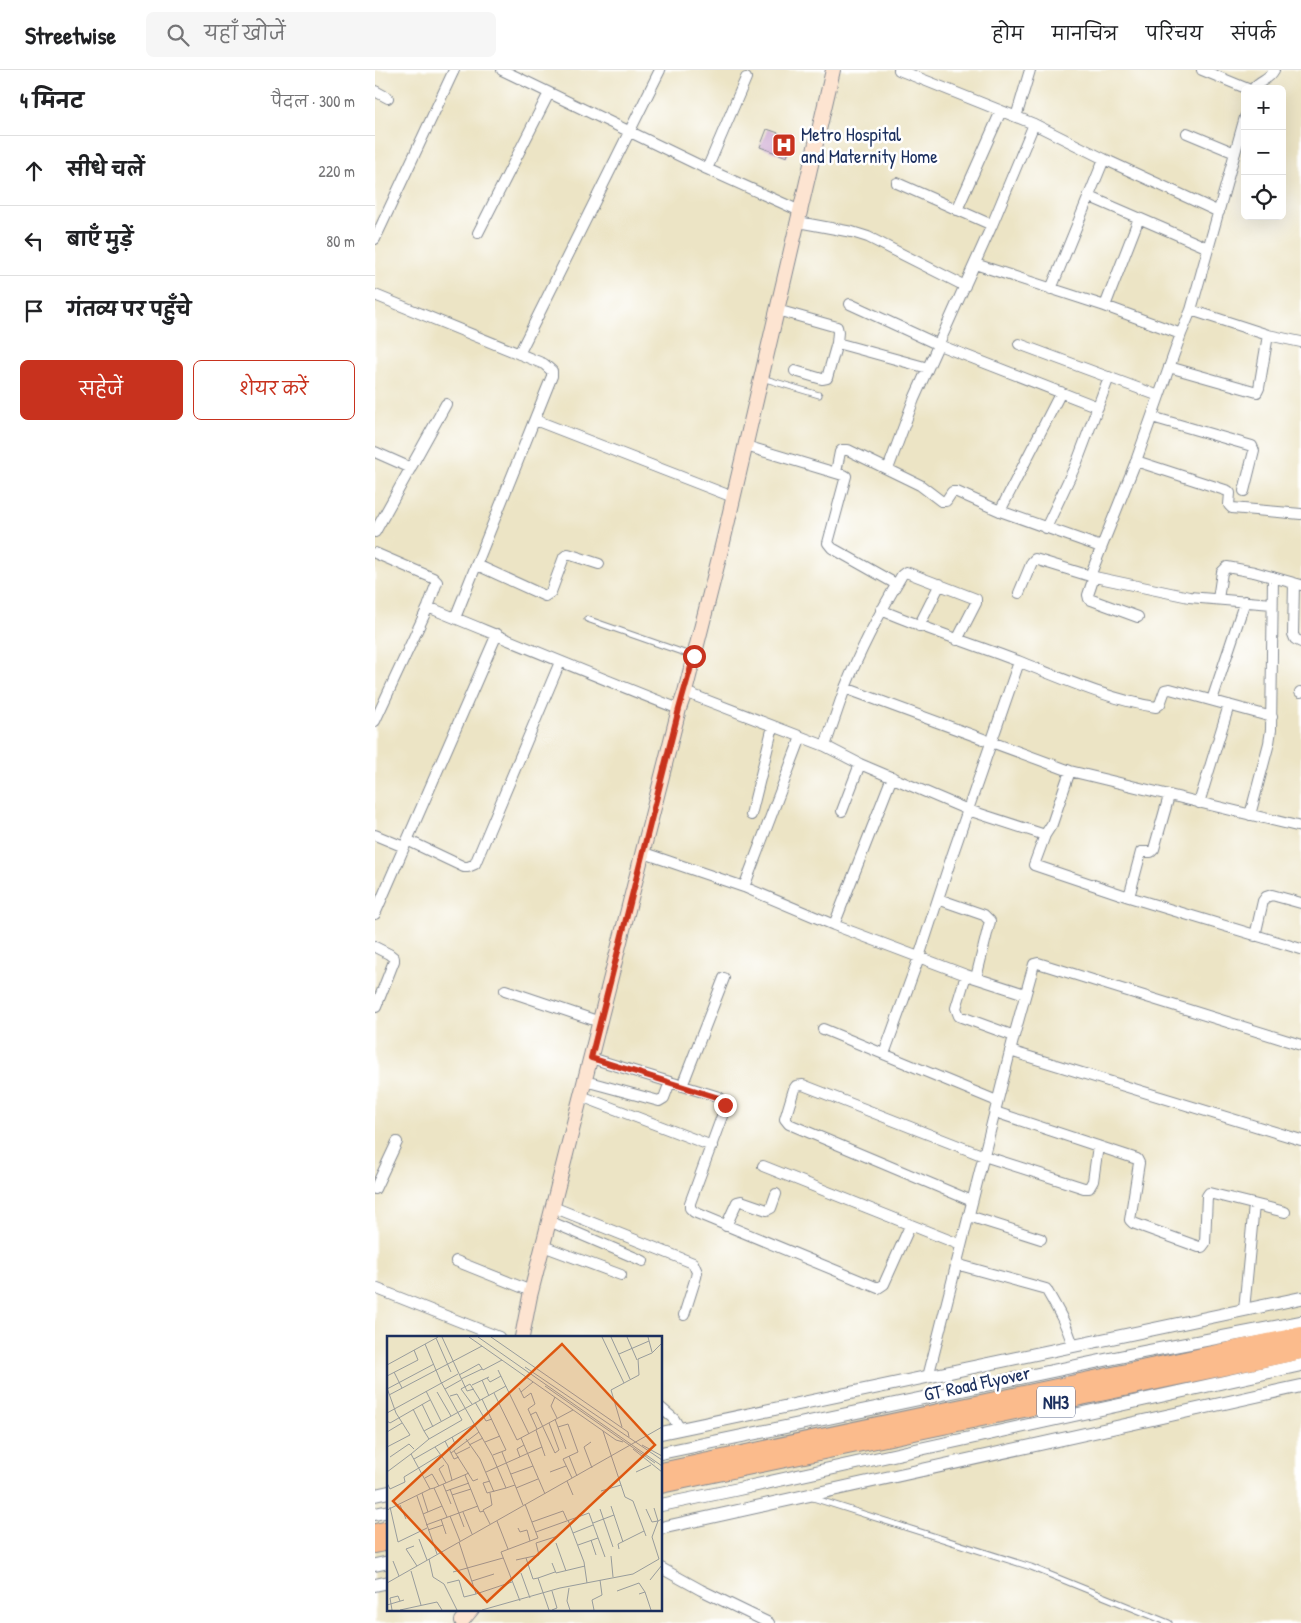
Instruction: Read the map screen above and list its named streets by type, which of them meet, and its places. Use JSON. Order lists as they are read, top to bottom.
{
  "streets": {
    "highway": ["GT Road Flyover", "NH3"]
  },
  "places": {
    "hospital": ["Metro Hospital and Maternity Home"]
  },
  "page": {
    "header": "Streetwise",
    "search": "यहाँ खोजें",
    "nav": [
      "होम",
      "मानचित्र",
      "परिचय",
      "संपर्क"
    ],
    "heading": ["4 मिनट", "पैदल · 300 m"],
    "map_buttons": ["+", "−"],
    "list": [
      ["सीधे चलें", "220 m"],
      ["बाएँ मुड़ें", "80 m"],
      "गंतव्य पर पहुँचे"
    ],
    "buttons": ["सहेजें", "शेयर करें"]
  }
}
